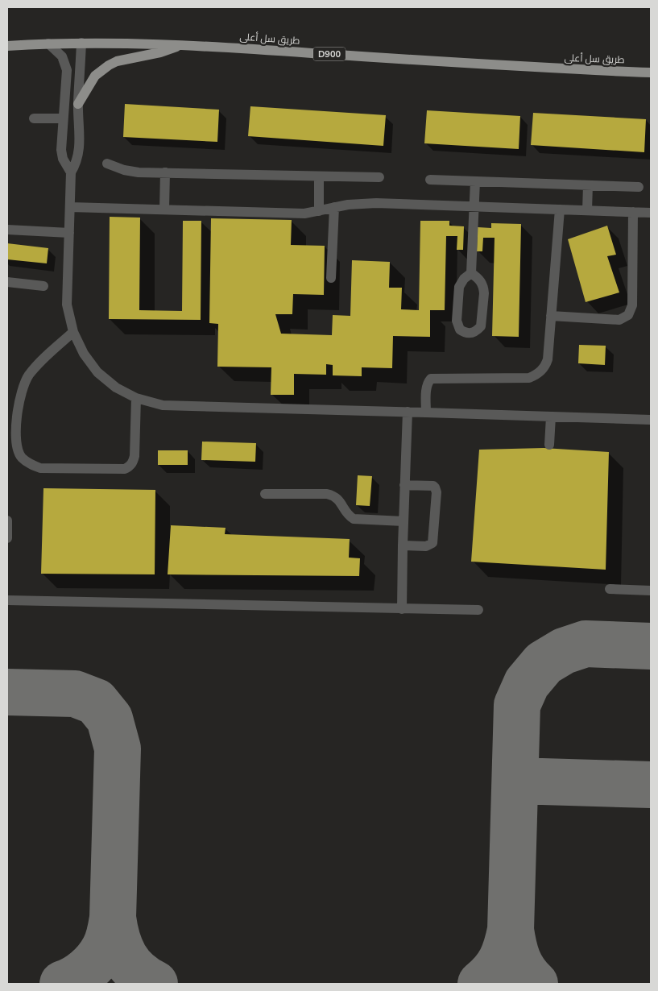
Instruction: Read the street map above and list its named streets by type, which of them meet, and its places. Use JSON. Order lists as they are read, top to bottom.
{
  "streets": {
    "main road": ["طريق سل أعلى", "D900"]
  }
}
